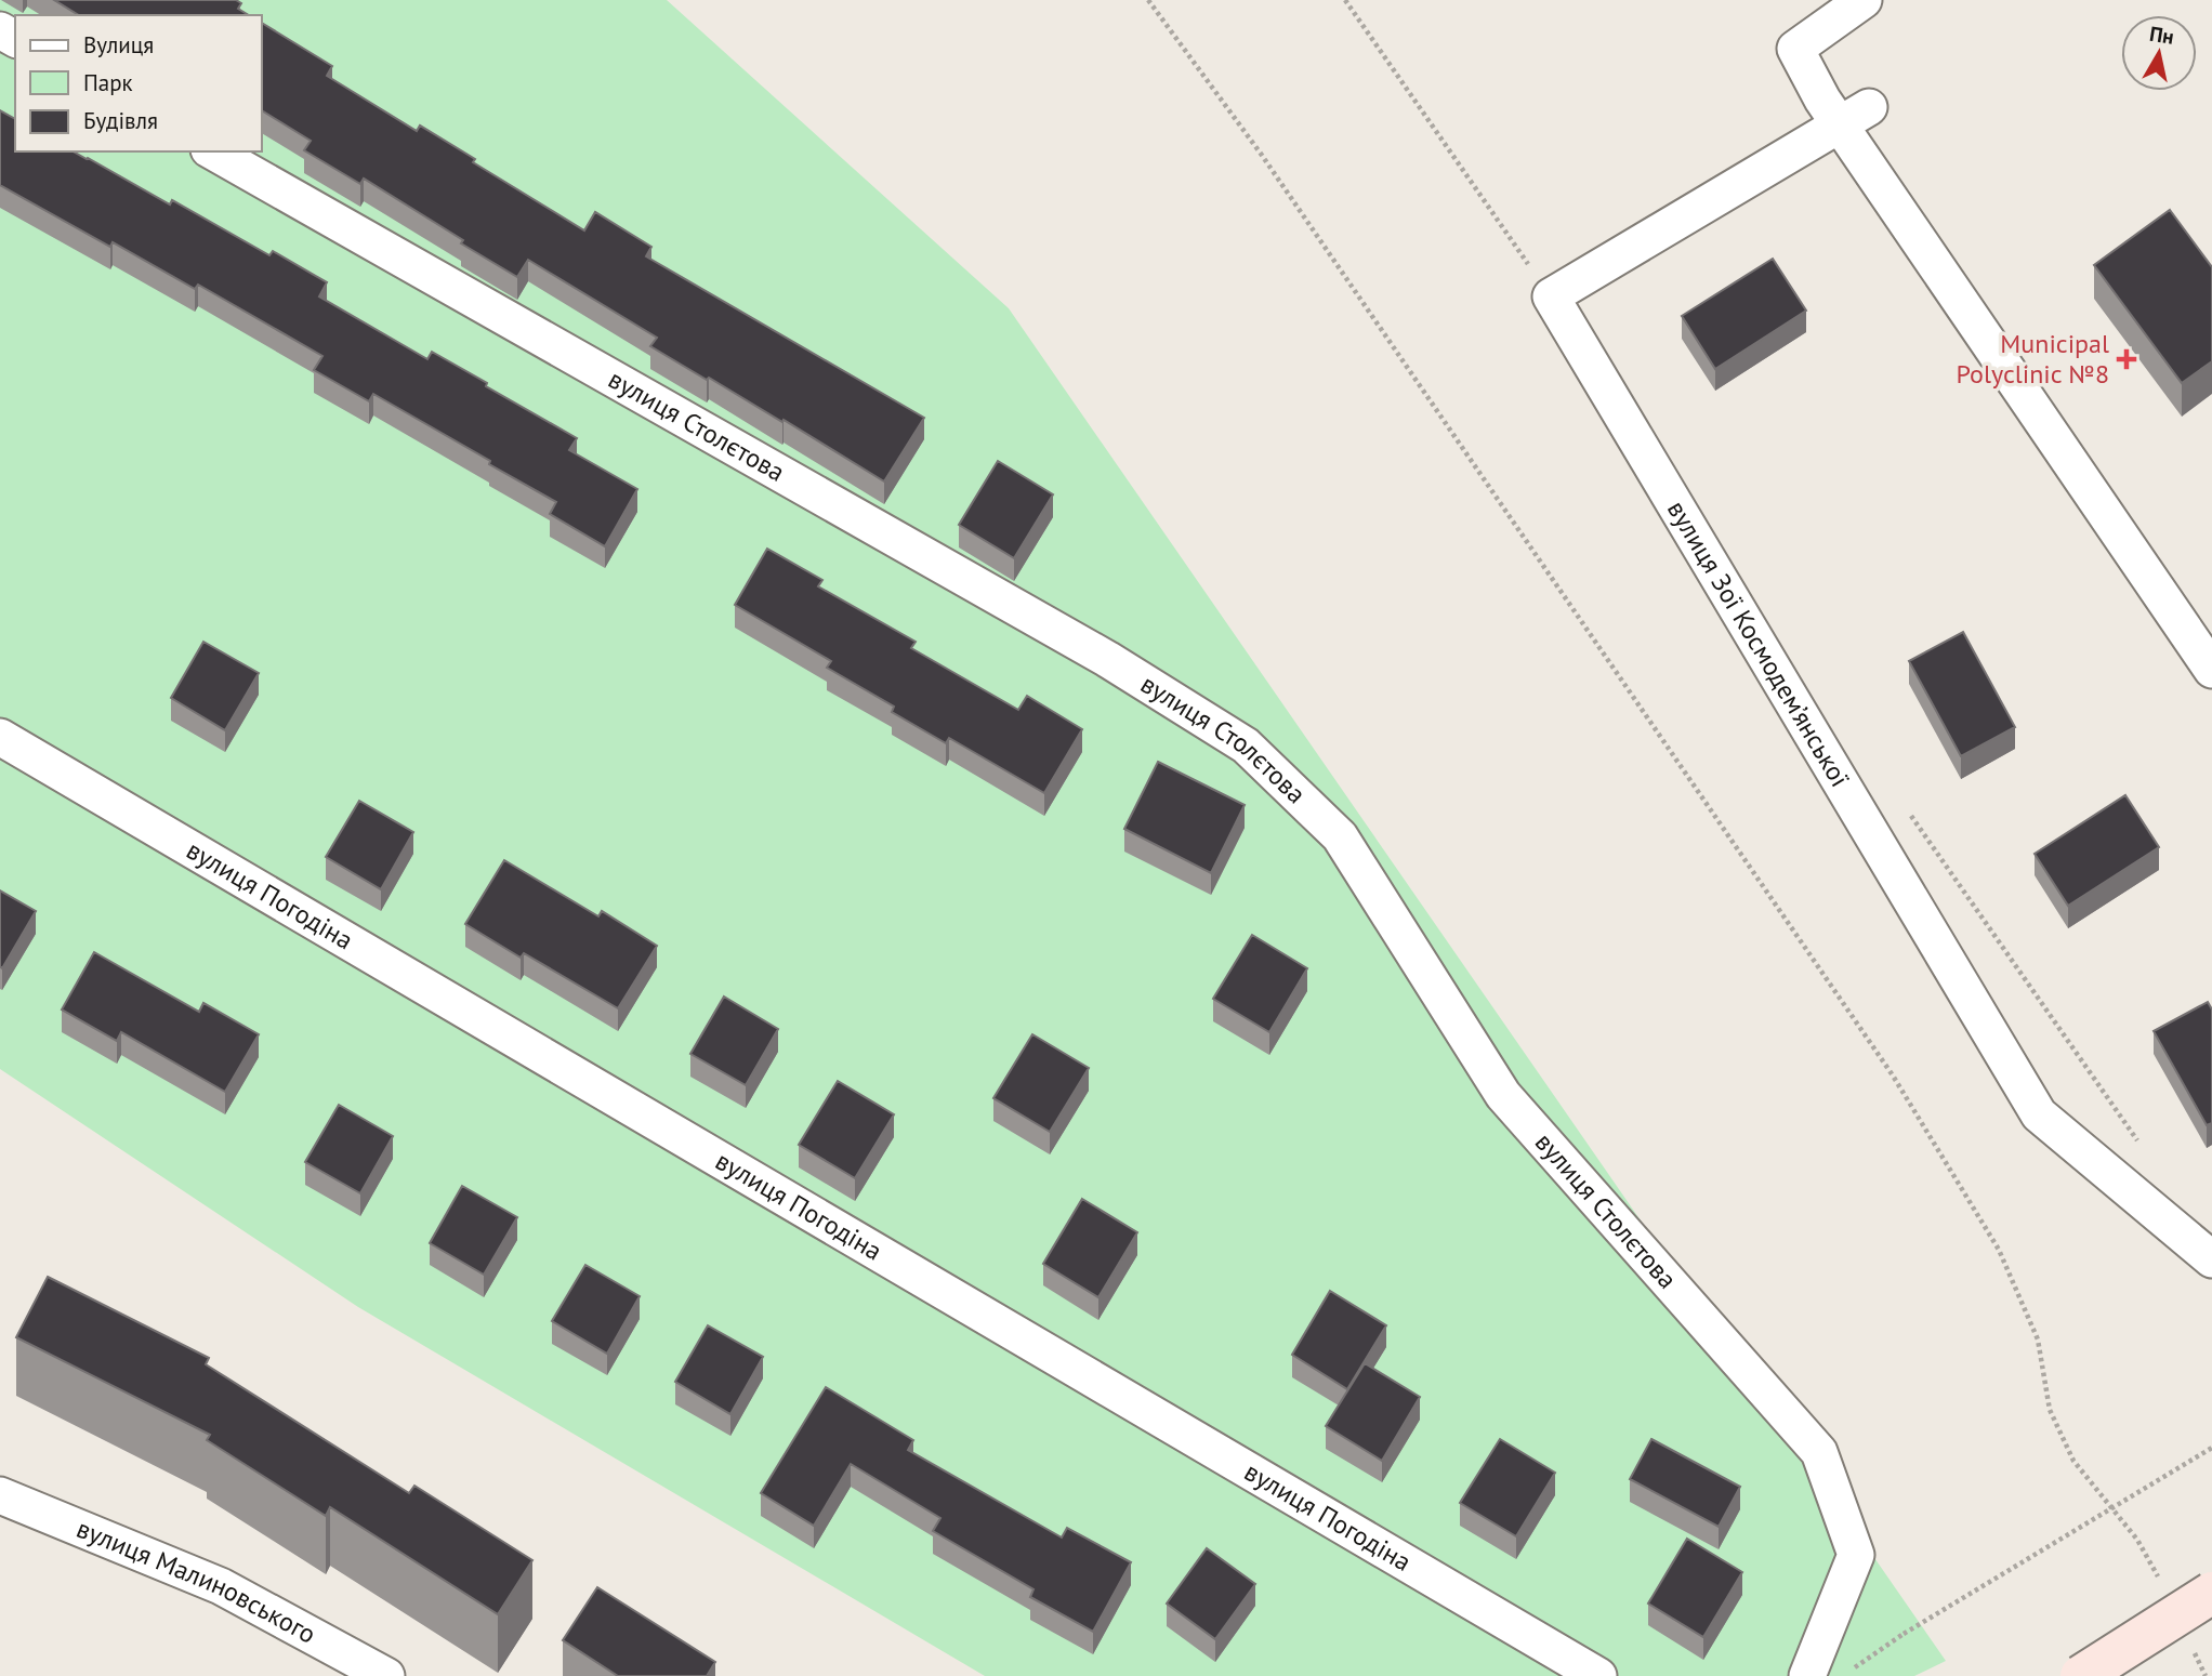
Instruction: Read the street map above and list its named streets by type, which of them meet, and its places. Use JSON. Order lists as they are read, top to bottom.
{
  "streets": {
    "street": [
      "вулиця Столєтова",
      "вулиця Зої Космодем’янської",
      "вулиця Погодіна",
      "вулиця Малиновського"
    ]
  },
  "places": {
    "health": ["Municipal Polyclinic №8"]
  },
  "legend": ["Вулиця", "Парк", "Будівля"],
  "north": "top"
}
